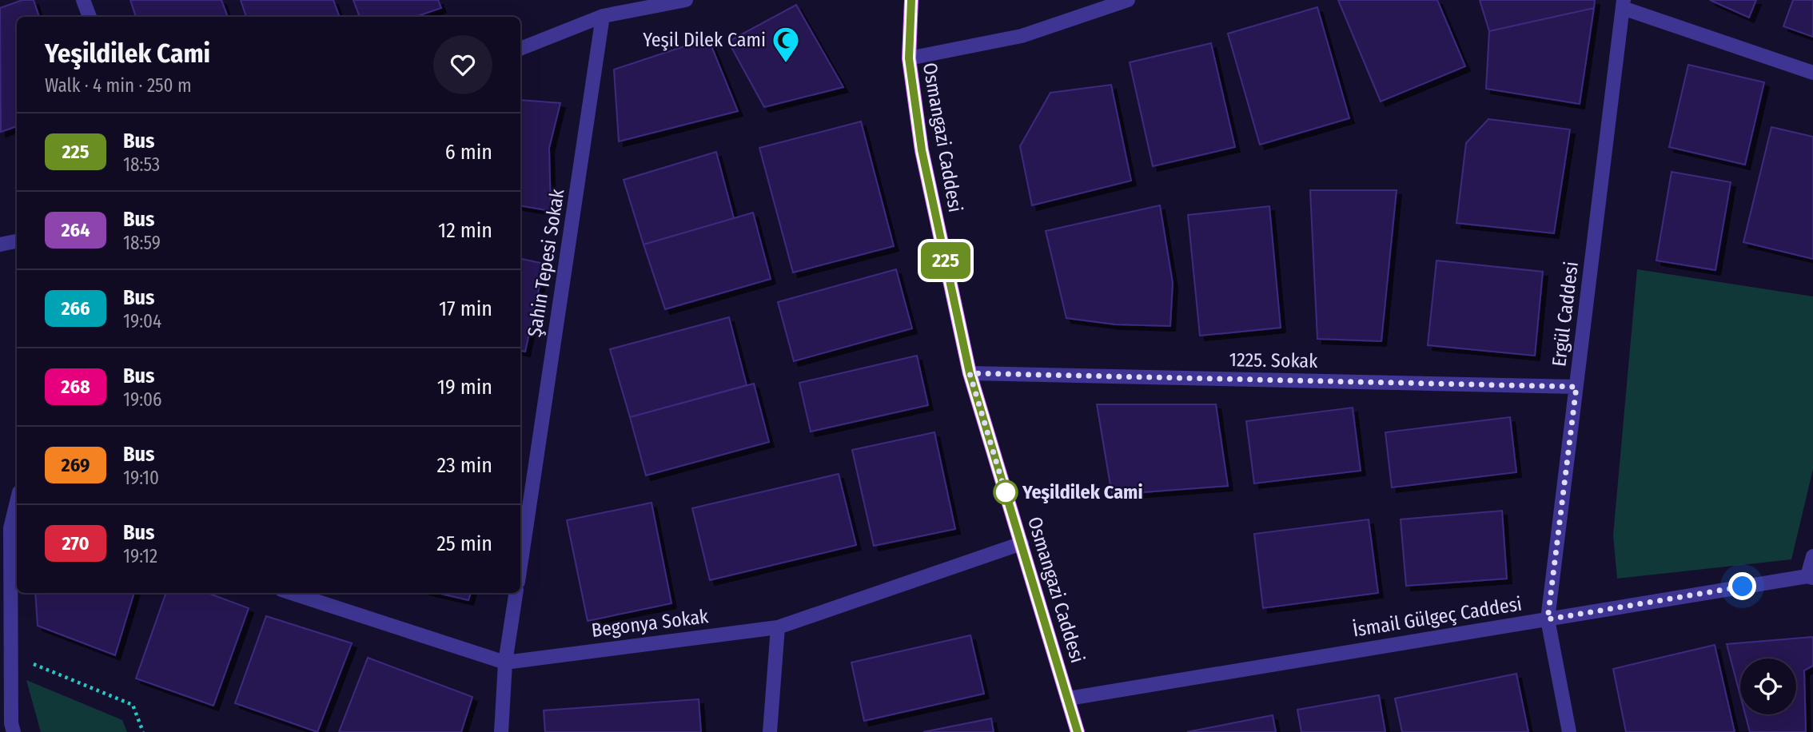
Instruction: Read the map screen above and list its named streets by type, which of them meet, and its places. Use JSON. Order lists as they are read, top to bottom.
{
  "streets": {
    "main road": ["Osmangazi Caddesi"],
    "street": [
      "Şahin Tepesi Sokak",
      "Ergül Caddesi",
      "1225. Sokak",
      "İsmail Gülgeç Caddesi",
      "Begonya Sokak"
    ]
  },
  "crossings": [
    ["Osmangazi Caddesi", "1225. Sokak"],
    ["Osmangazi Caddesi", "İsmail Gülgeç Caddesi"],
    ["Osmangazi Caddesi", "Begonya Sokak"],
    ["Ergül Caddesi", "1225. Sokak"],
    ["Ergül Caddesi", "İsmail Gülgeç Caddesi"]
  ],
  "places": {
    "mosque": ["Yeşil Dilek Cami"],
    "other": ["Yeşildilek Cami"]
  },
  "lines": ["bus line 225"],
  "page": {
    "on_map": "225",
    "heading": ["Yeşildilek Cami", "Walk · 4 min · 250 m"],
    "list": [
      {
        "mark": "225",
        "name": "Bus",
        "note": "18:53",
        "value": "6 min"
      },
      {
        "mark": "264",
        "name": "Bus",
        "note": "18:59",
        "value": "12 min"
      },
      {
        "mark": "266",
        "name": "Bus",
        "note": "19:04",
        "value": "17 min"
      },
      {
        "mark": "268",
        "name": "Bus",
        "note": "19:06",
        "value": "19 min"
      },
      {
        "mark": "269",
        "name": "Bus",
        "note": "19:10",
        "value": "23 min"
      },
      {
        "mark": "270",
        "name": "Bus",
        "note": "19:12",
        "value": "25 min"
      }
    ]
  }
}
